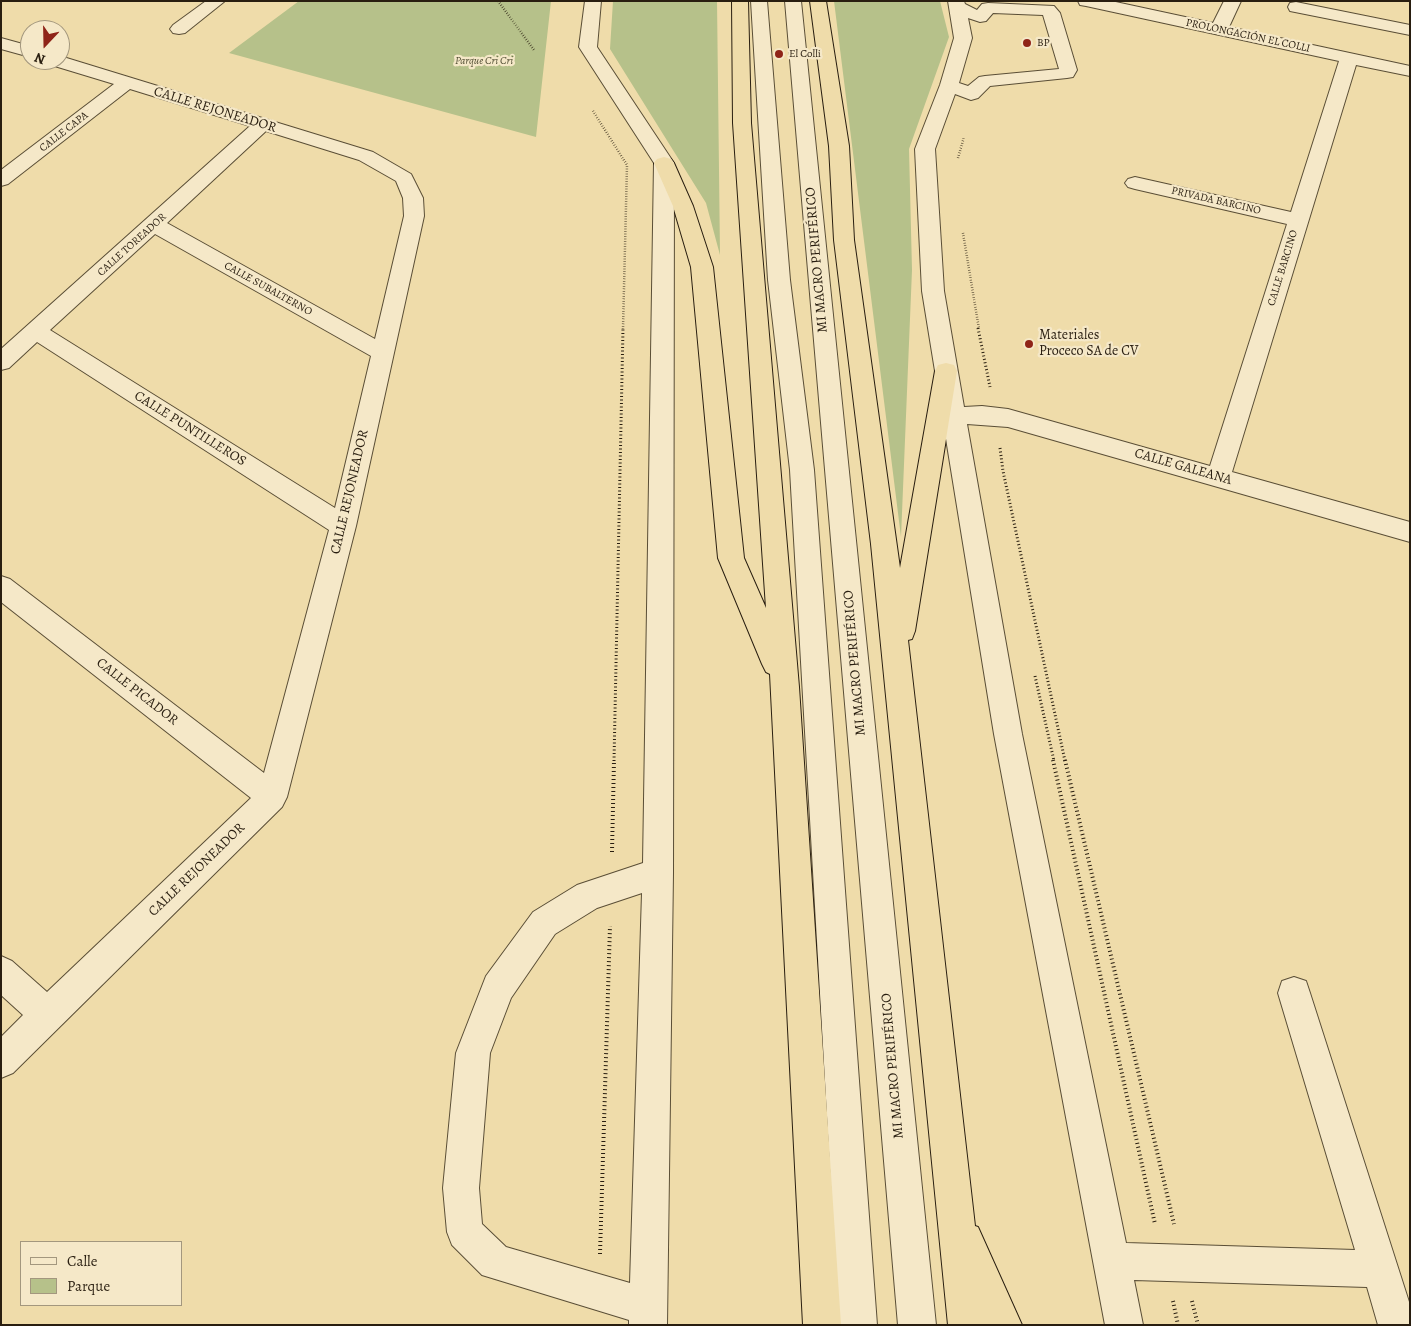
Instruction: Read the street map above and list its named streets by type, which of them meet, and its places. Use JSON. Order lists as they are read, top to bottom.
{
  "streets": {
    "street": [
      "PROLONGACIÓN EL COLLI",
      "CALLE REJONEADOR",
      "CALLE CAPA",
      "PRIVADA BARCINO",
      "CALLE TOREADOR",
      "MI MACRO PERIFÉRICO",
      "CALLE BARCINO",
      "CALLE SUBALTERNO",
      "CALLE PUNTILLEROS",
      "CALLE GALEANA",
      "CALLE PICADOR"
    ]
  },
  "crossings": [
    ["PROLONGACIÓN EL COLLI", "CALLE BARCINO"],
    ["CALLE REJONEADOR", "CALLE CAPA"],
    ["CALLE REJONEADOR", "CALLE TOREADOR"],
    ["CALLE REJONEADOR", "CALLE SUBALTERNO"],
    ["CALLE REJONEADOR", "CALLE PUNTILLEROS"],
    ["CALLE REJONEADOR", "CALLE PICADOR"],
    ["PRIVADA BARCINO", "CALLE BARCINO"],
    ["CALLE TOREADOR", "CALLE SUBALTERNO"],
    ["CALLE TOREADOR", "CALLE PUNTILLEROS"],
    ["CALLE BARCINO", "CALLE GALEANA"]
  ],
  "parks": ["Parque Cri Cri"],
  "places": ["BP", "El Colli", "Materiales Proceco SA de CV"],
  "legend": ["Calle", "Parque"],
  "north": "bottom"
}
